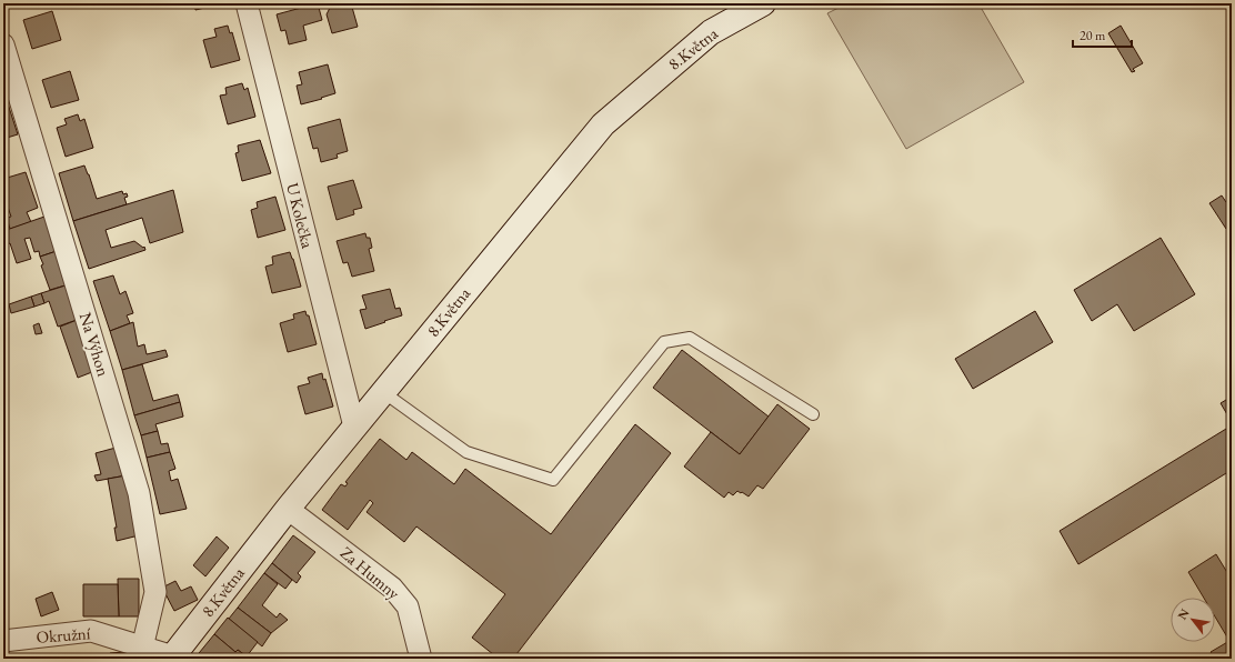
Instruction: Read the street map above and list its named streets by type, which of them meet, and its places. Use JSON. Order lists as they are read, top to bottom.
{
  "streets": {
    "main road": ["8.Května"],
    "street": [
      "U Kolečka",
      "Na Výhon",
      "Za Humny",
      "Okružní"
    ]
  },
  "crossings": [
    ["8.Května", "U Kolečka"],
    ["8.Května", "Za Humny"],
    ["8.Května", "Okružní"],
    ["Na Výhon", "Okružní"]
  ],
  "scale_bar": "20 m",
  "north": "top left"
}
